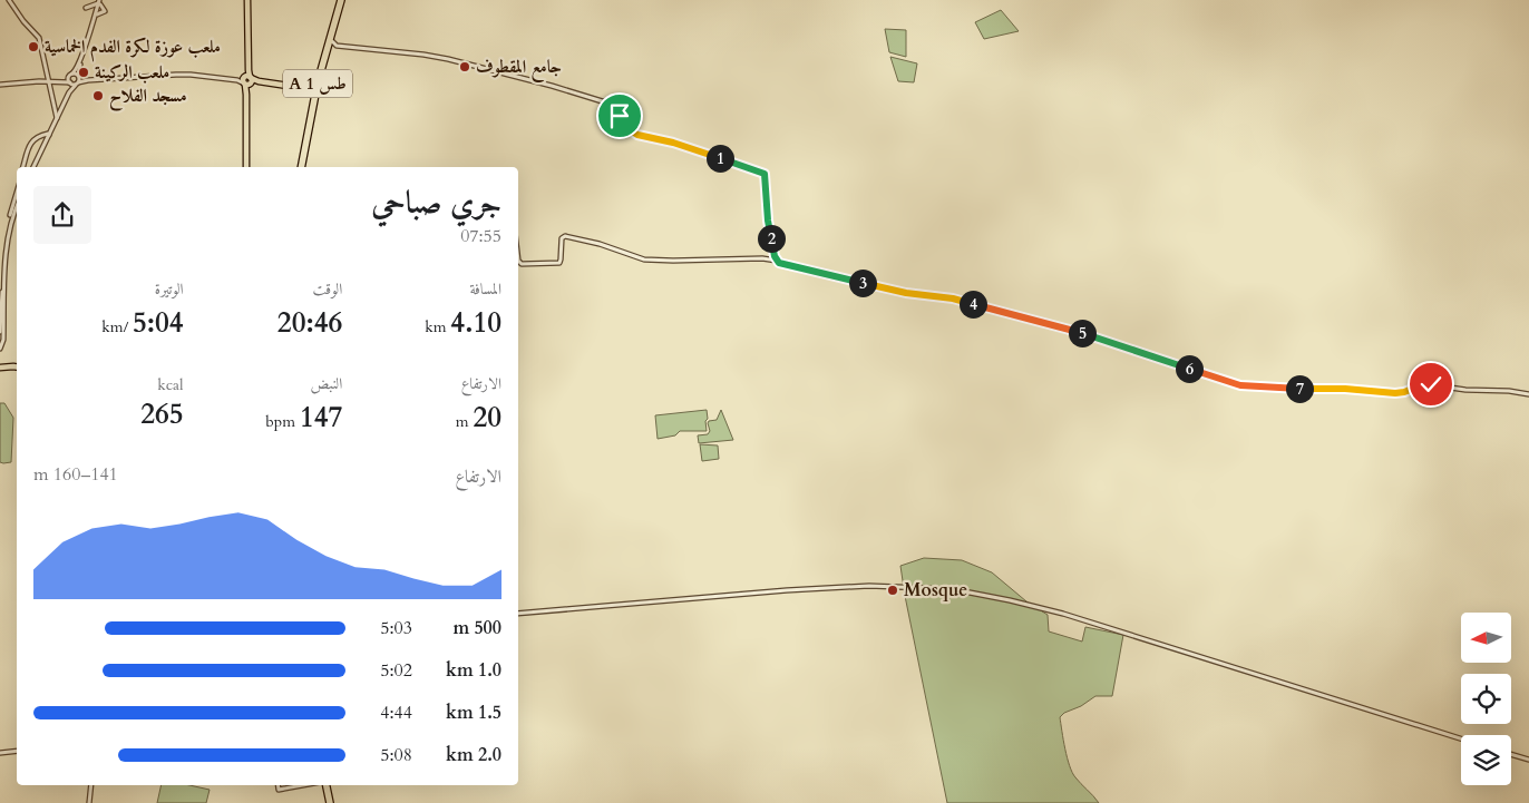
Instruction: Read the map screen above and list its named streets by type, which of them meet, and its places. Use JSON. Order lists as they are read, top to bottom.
{
  "streets": {
    "highway": ["A 1 طس"]
  },
  "places": [
    "ملعب عوزة لكرة الفدم الخماسية",
    "جامع المقطوف",
    "ملعب الركينة",
    "مسجد الفلاح",
    "Mosque"
  ],
  "north": "left",
  "page": {
    "pins": [
      "1",
      "2",
      "3",
      "4",
      "5",
      "6",
      "7"
    ],
    "heading": ["جري صباحي", "07:55"],
    "stats": [
      ["المسافة", "4.10 km"],
      ["الوقت", "20:46"],
      ["الوتيرة", "5:04 /km"],
      ["الارتفاع", "20 m"],
      ["النبض", "147 bpm"],
      ["kcal", "265"]
    ],
    "chart": ["الارتفاع", "141–160 m"],
    "list": [
      {
        "name": "500 m",
        "note": "5:03"
      },
      {
        "name": "1.0 km",
        "note": "5:02"
      },
      {
        "name": "1.5 km",
        "note": "4:44"
      },
      {
        "name": "2.0 km",
        "note": "5:08"
      }
    ]
  }
}
